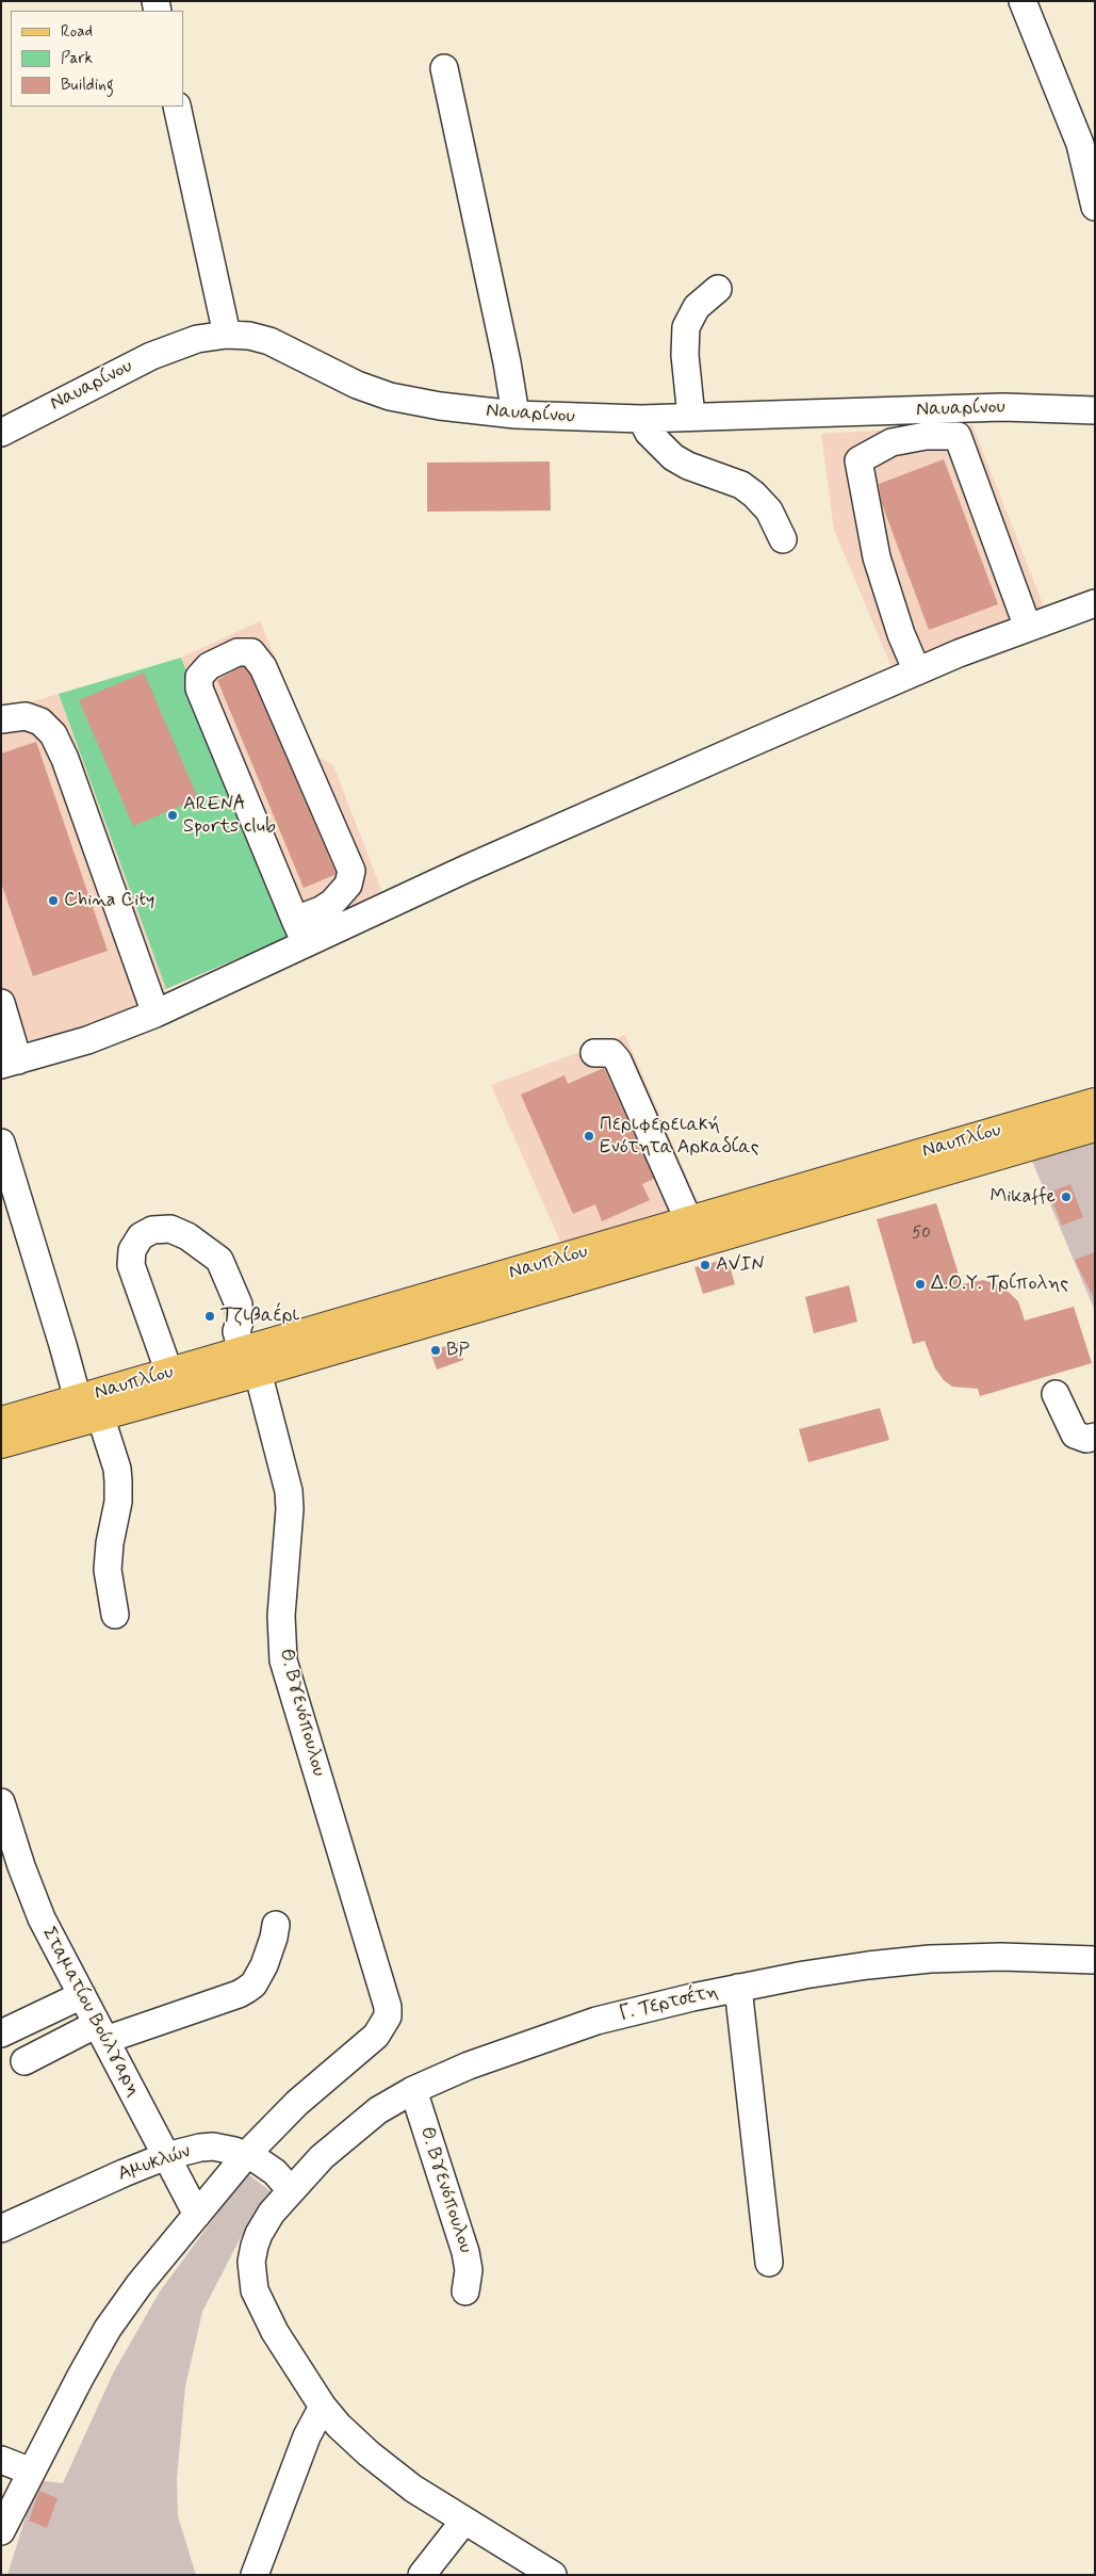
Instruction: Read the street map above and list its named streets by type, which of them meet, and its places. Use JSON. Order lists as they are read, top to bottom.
{
  "streets": {
    "main road": ["Ναυπλίου"],
    "street": [
      "Ναυαρίνου",
      "Θ. Βγενόπουλου",
      "Γ. Τερτσέτη",
      "Σταματίου Βούλγαρη",
      "Αμυκλών"
    ]
  },
  "crossings": [
    ["Ναυπλίου", "Θ. Βγενόπουλου"],
    ["Θ. Βγενόπουλου", "Γ. Τερτσέτη"],
    ["Θ. Βγενόπουλου", "Αμυκλών"],
    ["Γ. Τερτσέτη", "Αμυκλών"],
    ["Σταματίου Βούλγαρη", "Αμυκλών"]
  ],
  "places": [
    "ARENA Sports club",
    "China City",
    "Περιφερειακή Ενότητα Αρκαδίας",
    "Mikaffe",
    "AVIN",
    "Δ.Ο.Υ. Τρίπολης",
    "Τζιβαέρι",
    "BP"
  ],
  "house_numbers": ["50"],
  "legend": ["Road", "Park", "Building"]
}
